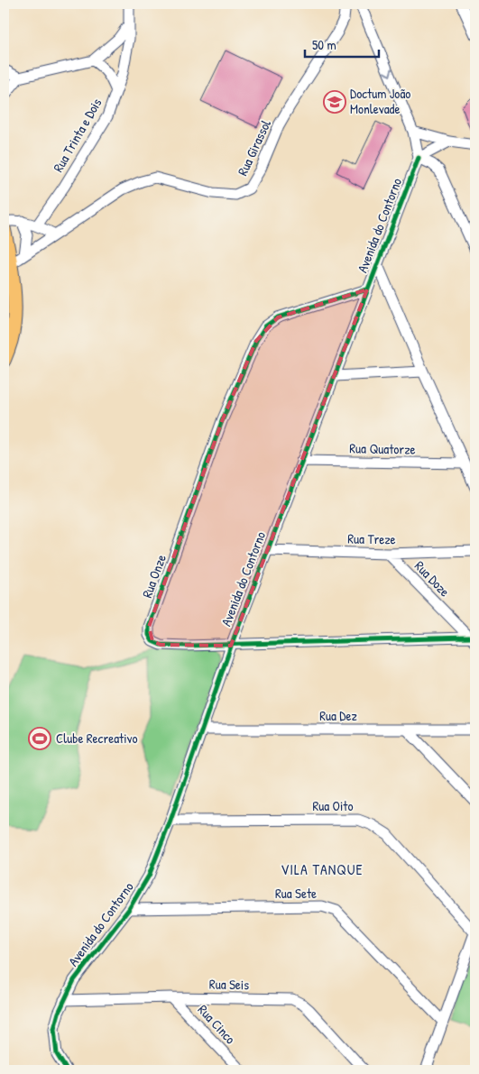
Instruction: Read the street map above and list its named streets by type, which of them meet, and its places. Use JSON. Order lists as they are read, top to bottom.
{
  "streets": {
    "street": [
      "Rua Trinta e Dois",
      "Rua Girassol",
      "Avenida do Contorno",
      "Rua Quatorze",
      "Rua Treze",
      "Rua Onze",
      "Rua Doze",
      "Rua Dez",
      "Rua Oito",
      "Rua Sete",
      "Rua Seis",
      "Rua Cinco"
    ]
  },
  "crossings": [
    ["Avenida do Contorno", "Rua Quatorze"],
    ["Avenida do Contorno", "Rua Treze"],
    ["Avenida do Contorno", "Rua Onze"],
    ["Avenida do Contorno", "Rua Dez"],
    ["Avenida do Contorno", "Rua Oito"],
    ["Avenida do Contorno", "Rua Sete"],
    ["Avenida do Contorno", "Rua Seis"],
    ["Rua Treze", "Rua Doze"],
    ["Rua Onze", "Rua Doze"],
    ["Rua Seis", "Rua Cinco"]
  ],
  "districts": ["VILA TANQUE"],
  "places": {
    "school or university": ["Doctum João Monlevade"],
    "sports": ["Clube Recreativo"]
  },
  "scale_bar": "50 m"
}
